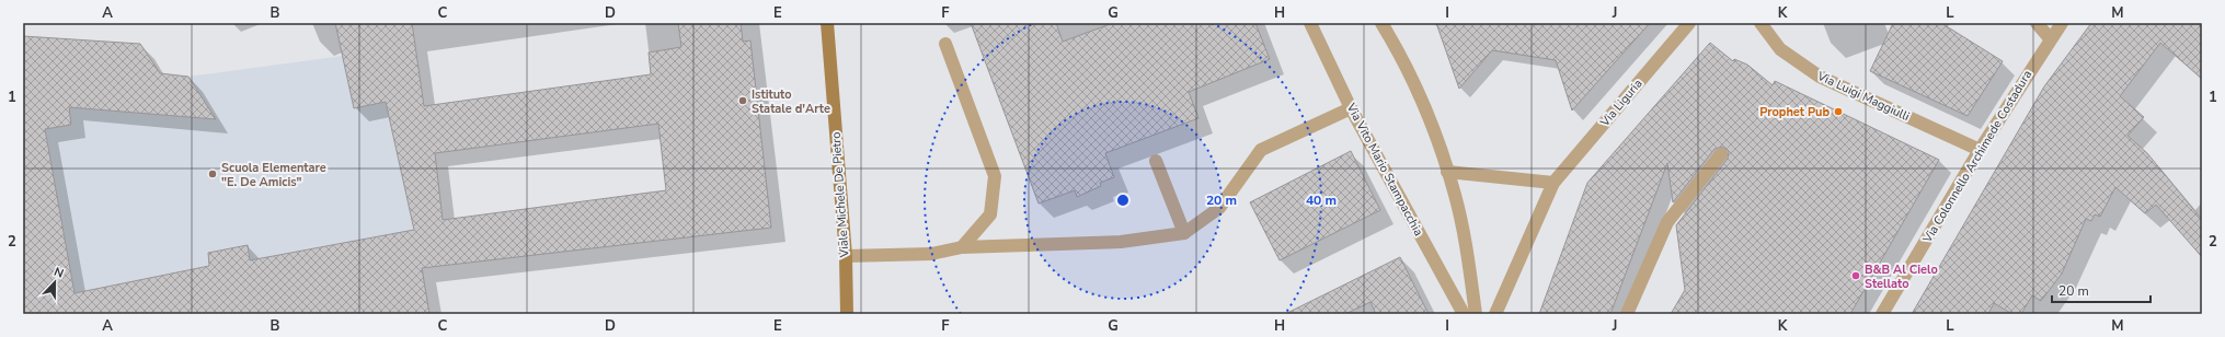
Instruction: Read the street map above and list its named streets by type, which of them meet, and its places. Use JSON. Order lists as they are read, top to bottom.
{
  "streets": {
    "street": [
      "Via Luigi Maggiulli",
      "Via Liguria",
      "Via Colonnello Archimede Costadura",
      "Via Vito Mario Stampacchia",
      "Viale Michele De Pietro"
    ]
  },
  "crossings": [
    ["Via Luigi Maggiulli", "Via Colonnello Archimede Costadura"]
  ],
  "places": [
    "Istituto Statale d'Arte",
    "Prophet Pub",
    "Scuola Elementare \"E. De Amicis\"",
    "B&B Al Cielo Stellato"
  ],
  "scale_bar": "20 m",
  "north": "top",
  "grid": {
    "columns": [
      "A",
      "B",
      "C",
      "D",
      "E",
      "F",
      "G",
      "H",
      "I",
      "J",
      "K",
      "L",
      "M"
    ],
    "rows": ["1", "2"]
  },
  "rings": ["20 m", "40 m"]
}
